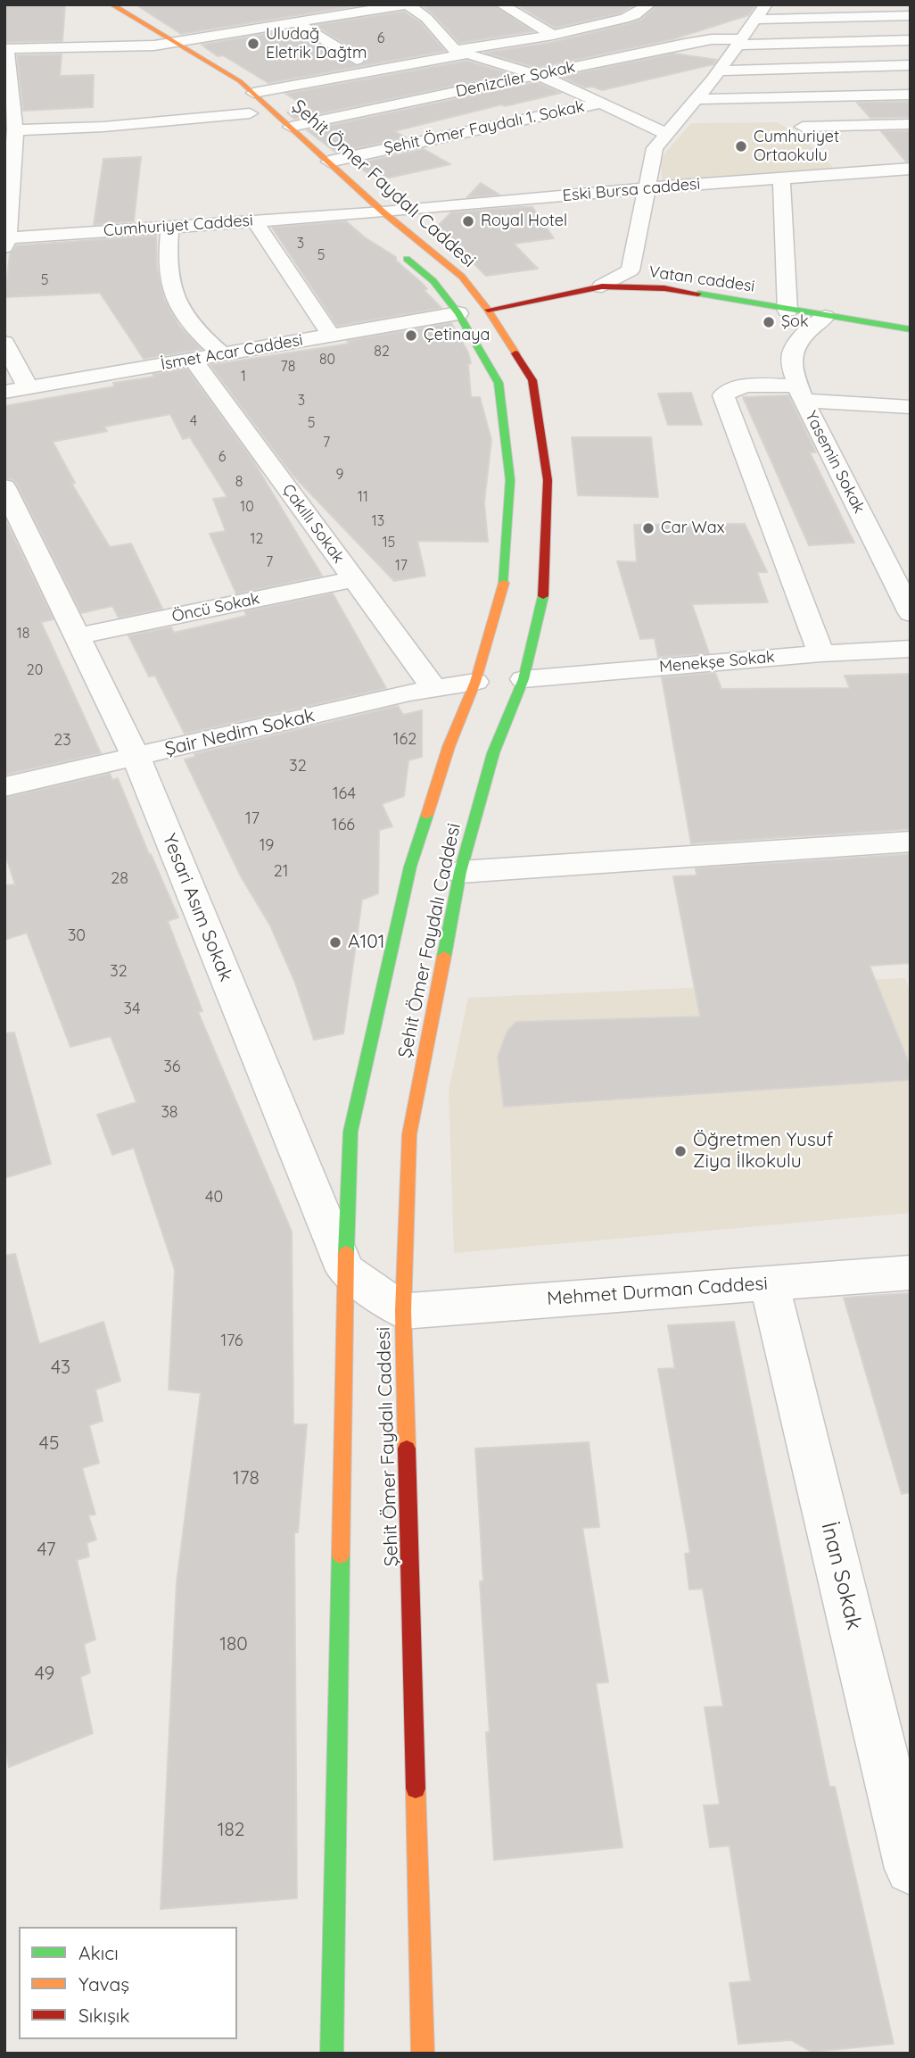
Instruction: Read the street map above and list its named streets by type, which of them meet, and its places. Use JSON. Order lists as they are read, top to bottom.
{
  "streets": {
    "main road": ["Şehit Ömer Faydalı Caddesi", "Vatan caddesi"],
    "street": [
      "Denizciler Sokak",
      "Şehit Ömer Faydalı 1. Sokak",
      "Eski Bursa caddesi",
      "Cumhuriyet Caddesi",
      "İsmet Acar Caddesi",
      "Yasemin Sokak",
      "Çakıllı Sokak",
      "Öncü Sokak",
      "Menekşe Sokak",
      "Şair Nedim Sokak",
      "Yesari Asım Sokak",
      "Mehmet Durman Caddesi",
      "İnan Sokak"
    ]
  },
  "crossings": [
    ["Denizciler Sokak", "Şehit Ömer Faydalı Caddesi"],
    ["Şehit Ömer Faydalı 1. Sokak", "Şehit Ömer Faydalı Caddesi"],
    ["Şehit Ömer Faydalı Caddesi", "Eski Bursa caddesi"],
    ["Şehit Ömer Faydalı Caddesi", "Vatan caddesi"],
    ["Şehit Ömer Faydalı Caddesi", "İsmet Acar Caddesi"],
    ["Şehit Ömer Faydalı Caddesi", "Menekşe Sokak"],
    ["Şehit Ömer Faydalı Caddesi", "Şair Nedim Sokak"],
    ["Şehit Ömer Faydalı Caddesi", "Yesari Asım Sokak"],
    ["Şehit Ömer Faydalı Caddesi", "Mehmet Durman Caddesi"],
    ["Eski Bursa caddesi", "Cumhuriyet Caddesi"],
    ["Vatan caddesi", "İsmet Acar Caddesi"],
    ["Vatan caddesi", "Yasemin Sokak"],
    ["İsmet Acar Caddesi", "Çakıllı Sokak"],
    ["Çakıllı Sokak", "Öncü Sokak"],
    ["Çakıllı Sokak", "Şair Nedim Sokak"],
    ["Öncü Sokak", "Yesari Asım Sokak"],
    ["Şair Nedim Sokak", "Yesari Asım Sokak"],
    ["Mehmet Durman Caddesi", "İnan Sokak"]
  ],
  "places": [
    "Uludağ Eletrik Dağtm",
    "Cumhuriyet Ortaokulu",
    "Royal Hotel",
    "Şok",
    "Çetinaya",
    "Car Wax",
    "A101",
    "Öğretmen Yusuf Ziya İlkokulu"
  ],
  "house_numbers": [
    "6",
    "3",
    "5",
    "5",
    "82",
    "80",
    "78",
    "1",
    "3",
    "4",
    "5",
    "7",
    "6",
    "9",
    "8",
    "11",
    "10",
    "13",
    "12",
    "15",
    "7",
    "17",
    "18",
    "20",
    "162",
    "23",
    "32",
    "164",
    "17",
    "166",
    "19",
    "21",
    "28",
    "30",
    "32",
    "34",
    "36",
    "38",
    "40",
    "176",
    "43",
    "45",
    "178",
    "47",
    "180",
    "49",
    "182"
  ],
  "legend": ["Akıcı", "Yavaş", "Sıkışık"]
}
